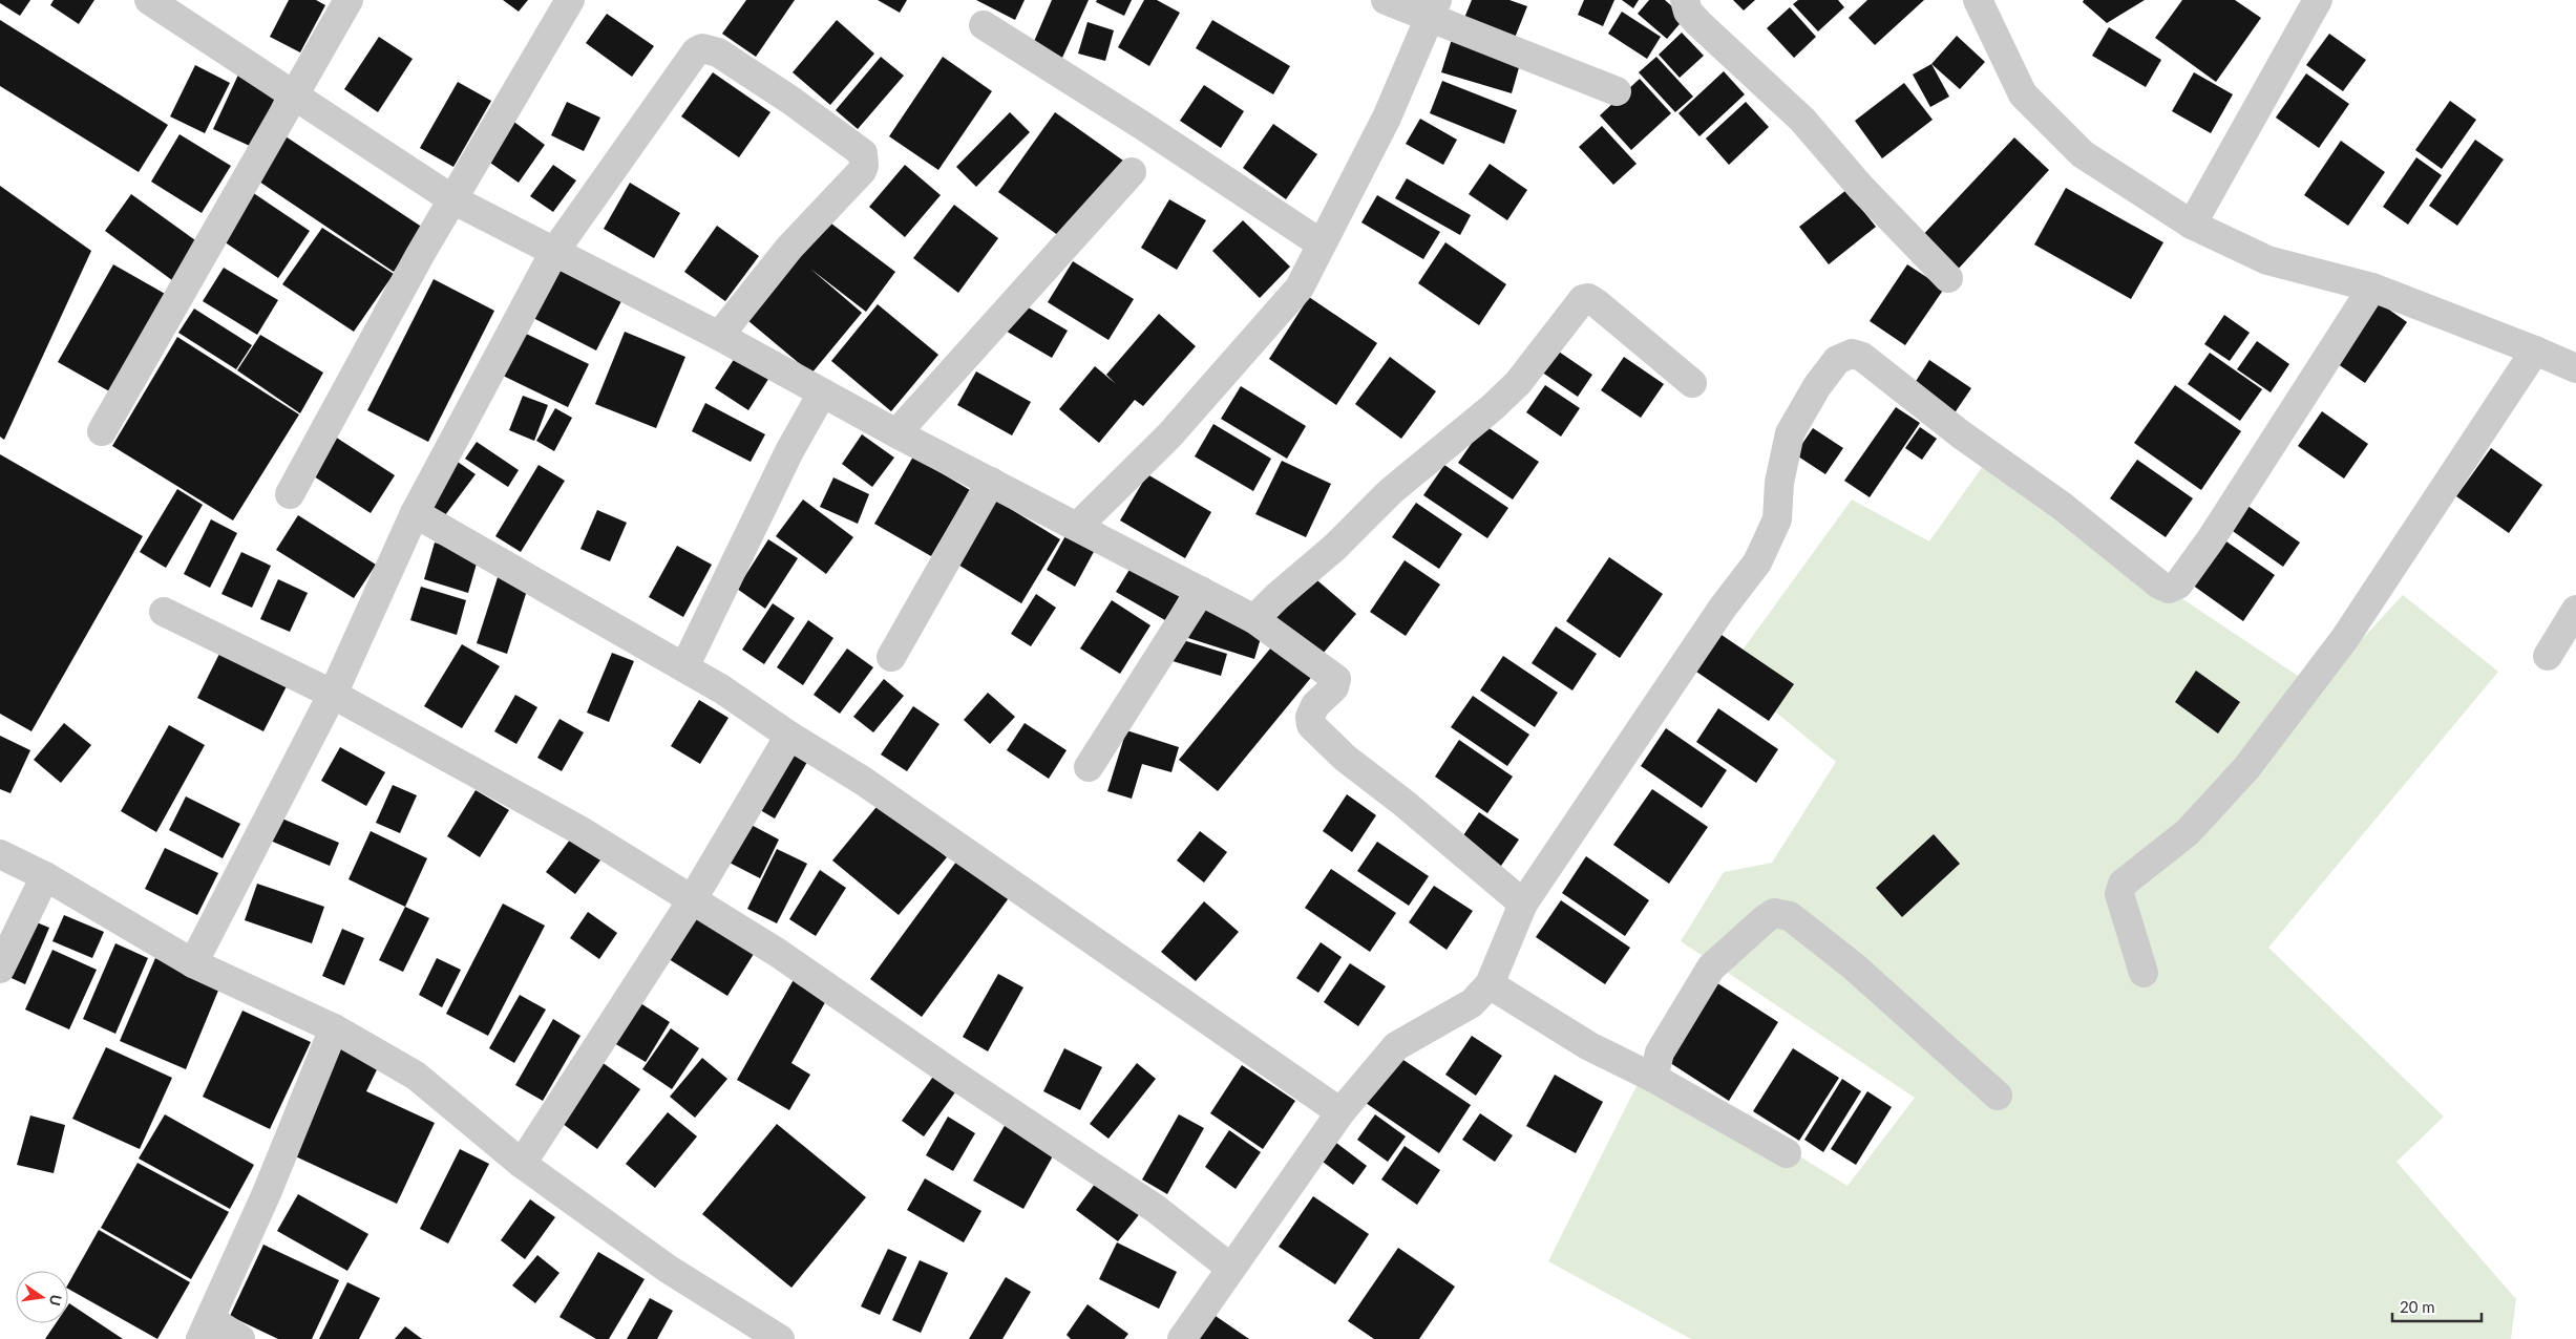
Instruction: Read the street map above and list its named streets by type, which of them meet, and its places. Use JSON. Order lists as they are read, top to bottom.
{
  "scale_bar": "20 m",
  "north": "right"
}
